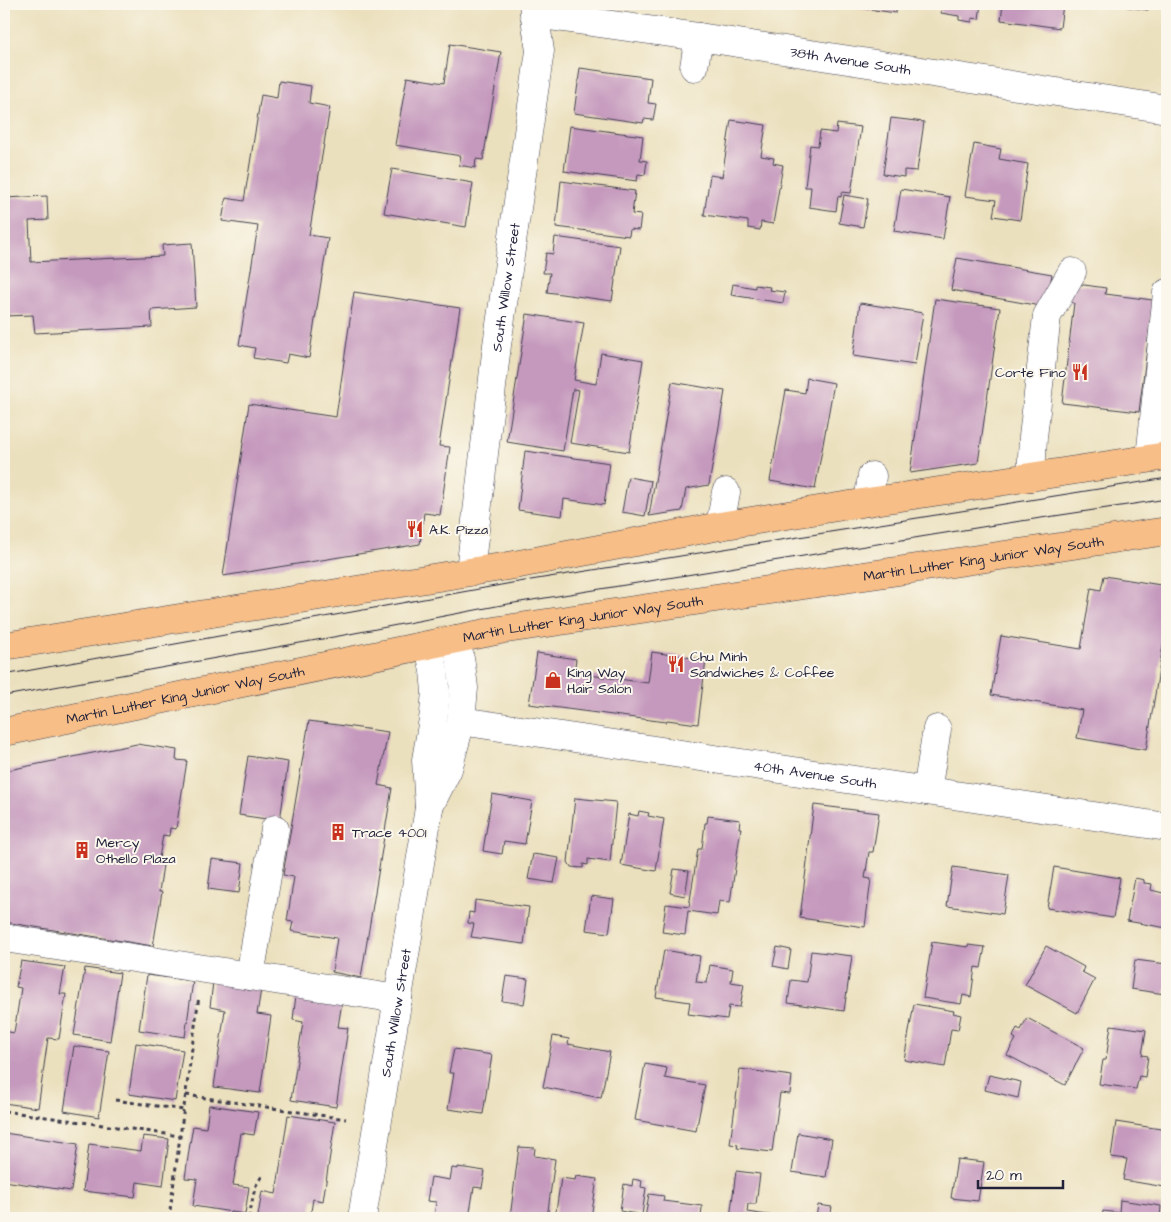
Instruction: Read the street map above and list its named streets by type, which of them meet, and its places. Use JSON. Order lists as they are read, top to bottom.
{
  "streets": {
    "main road": ["Martin Luther King Junior Way South"],
    "street": ["38th Avenue South", "South Willow Street", "40th Avenue South"]
  },
  "crossings": [
    ["38th Avenue South", "South Willow Street"],
    ["South Willow Street", "Martin Luther King Junior Way South"],
    ["South Willow Street", "40th Avenue South"]
  ],
  "places": {
    "restaurant": ["Corte Fino", "A.K. Pizza", "Chu Minh Sandwiches & Coffee"],
    "shop": ["King Way Hair Salon"],
    "building": ["Trace 4001", "Mercy Othello Plaza"]
  },
  "scale_bar": "20 m"
}
